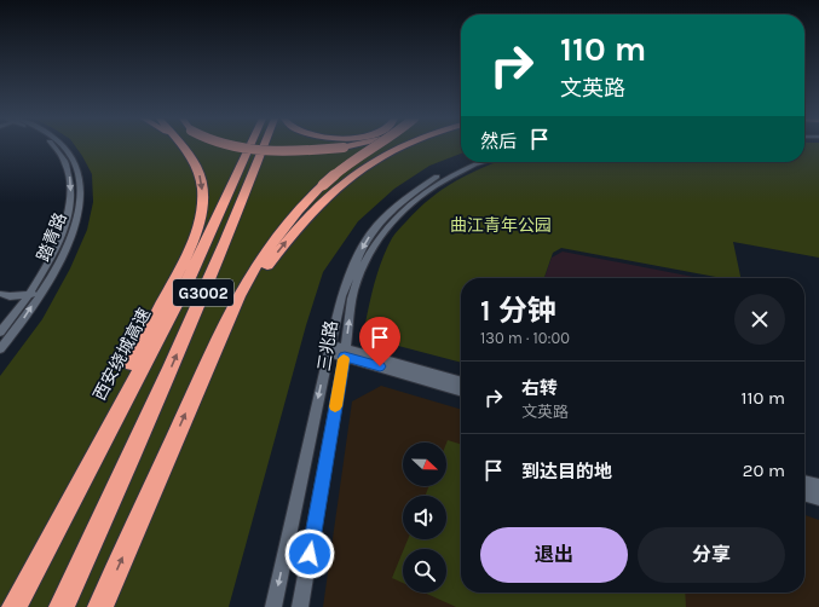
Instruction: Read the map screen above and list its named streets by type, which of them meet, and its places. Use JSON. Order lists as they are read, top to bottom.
{
  "streets": {
    "highway": ["G3002", "西安绕城高速"],
    "street": ["踏青路", "三兆路"]
  },
  "parks": ["曲江青年公园"],
  "north": "right",
  "page": {
    "turn": ["110 m", "文英路"],
    "then": "然后",
    "heading": ["1 分钟", "130 m · 10:00"],
    "list": [
      {
        "name": "右转",
        "note": "文英路",
        "value": "110 m"
      },
      {
        "name": "到达目的地",
        "value": "20 m"
      }
    ],
    "buttons": ["退出", "分享"]
  }
}
